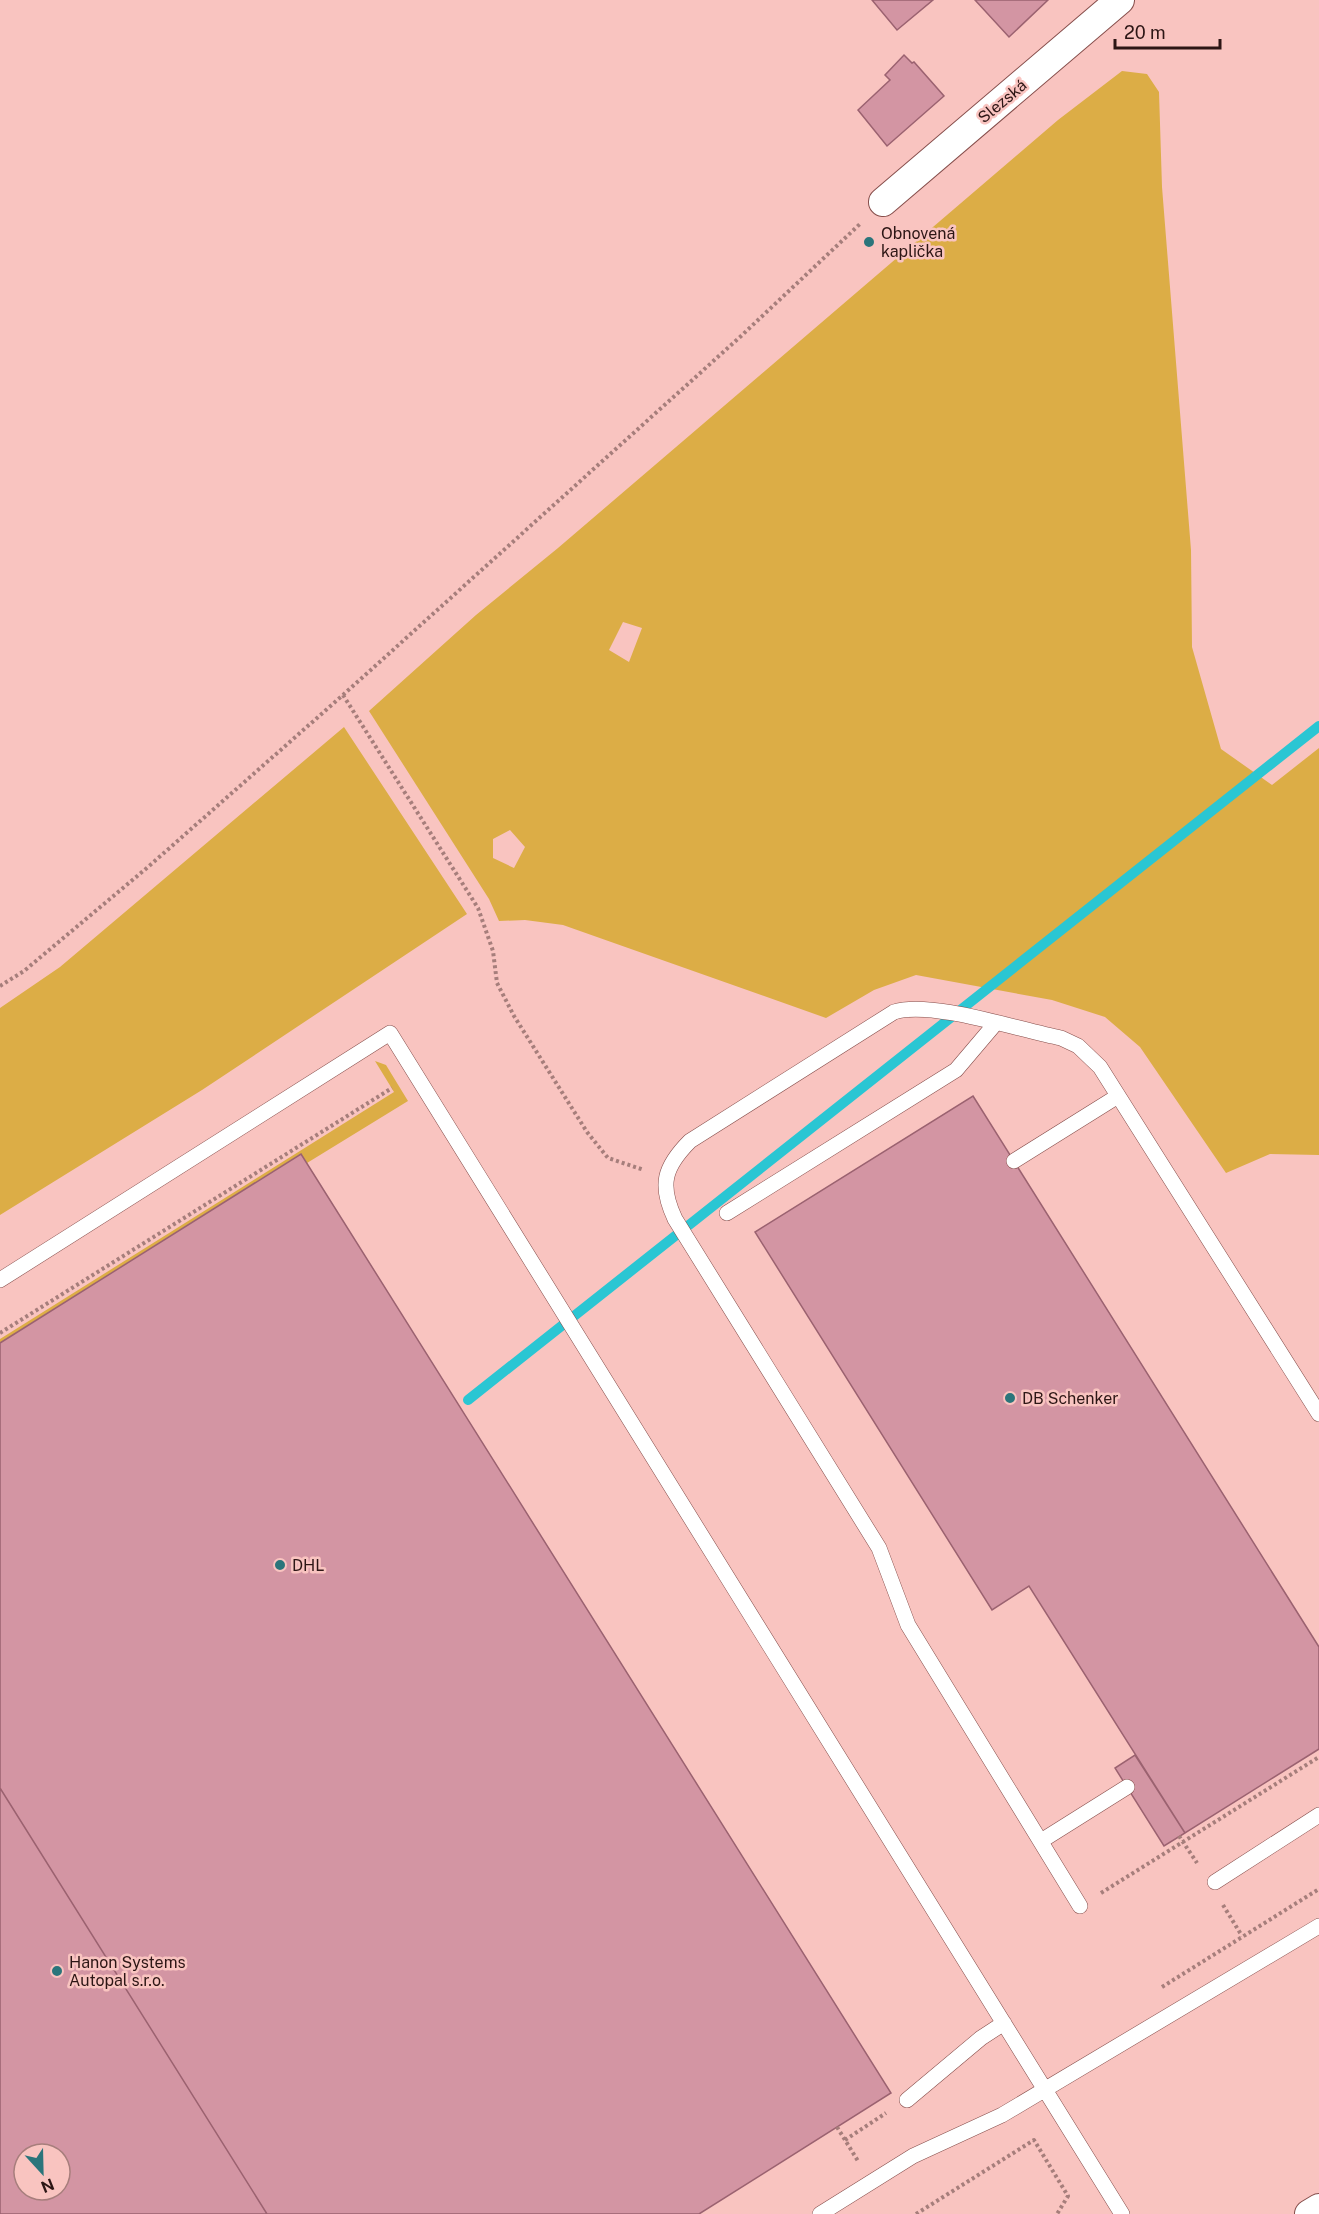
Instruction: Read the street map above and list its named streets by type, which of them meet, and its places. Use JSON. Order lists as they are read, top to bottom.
{
  "streets": {
    "street": ["Slezská"]
  },
  "places": [
    "Obnovená kaplička",
    "DB Schenker",
    "DHL",
    "Hanon Systems Autopal s.r.o."
  ],
  "scale_bar": "20 m",
  "north": "bottom"
}
